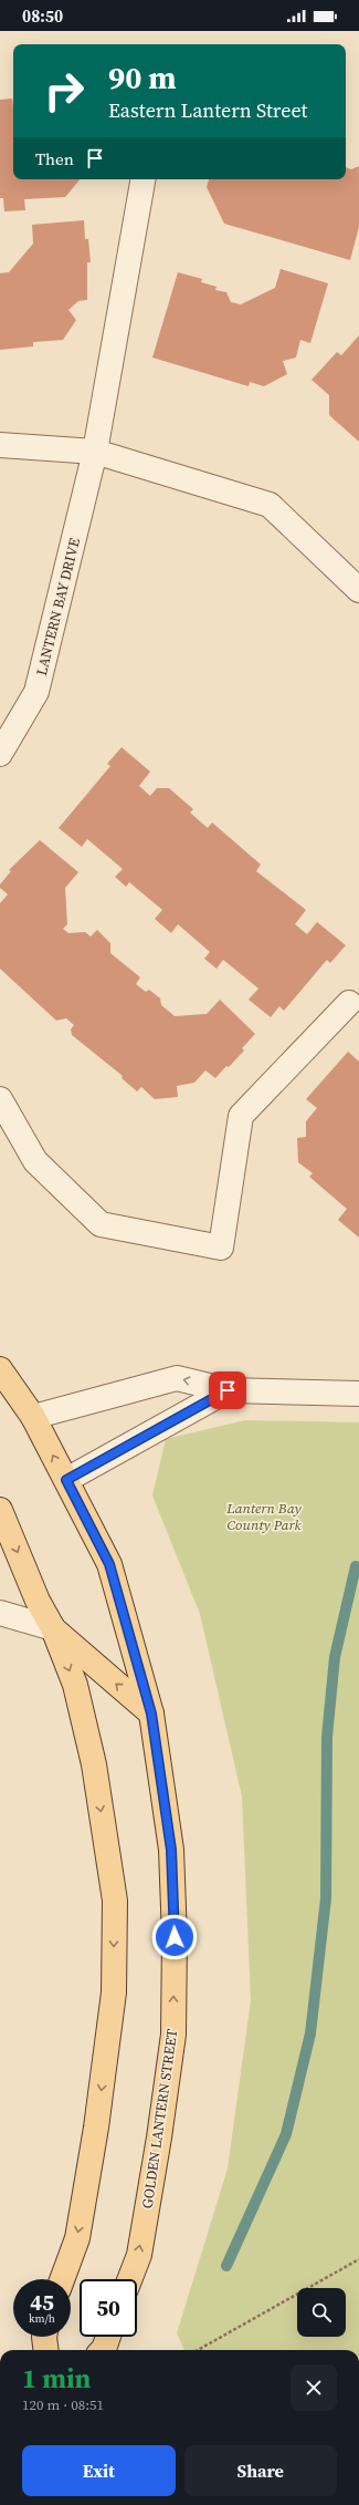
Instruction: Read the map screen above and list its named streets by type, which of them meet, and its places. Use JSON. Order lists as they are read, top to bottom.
{
  "streets": {
    "main road": ["GOLDEN LANTERN STREET"],
    "street": ["LANTERN BAY DRIVE"]
  },
  "parks": ["Lantern Bay County Park"],
  "page": {
    "status": "08:50",
    "turn": ["90 m", "Eastern Lantern Street"],
    "then": "Then",
    "speed": "45 km/h",
    "limit": "50",
    "heading": ["1 min", "120 m · 08:51"],
    "buttons": ["Exit", "Share"]
  }
}
